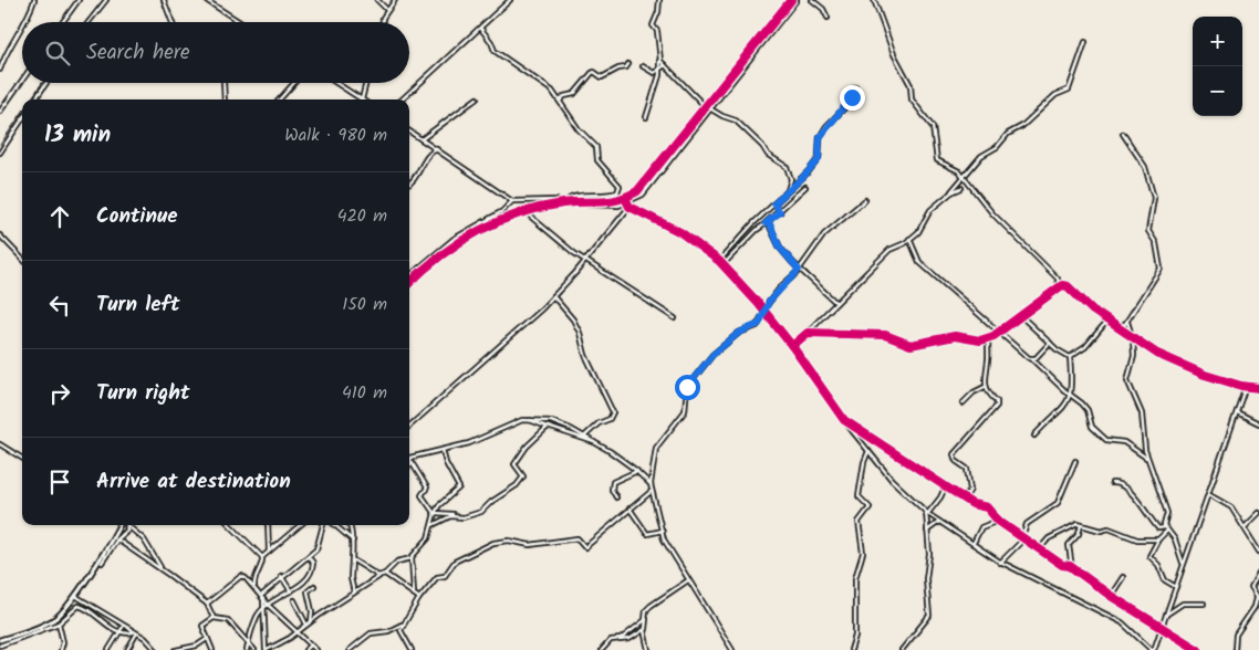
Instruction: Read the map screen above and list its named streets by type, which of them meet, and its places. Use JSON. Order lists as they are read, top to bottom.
{
  "page": {
    "map_buttons": ["+", "−"],
    "search": "Search here",
    "heading": ["13 min", "Walk · 980 m"],
    "list": [
      ["Continue", "420 m"],
      ["Turn left", "150 m"],
      ["Turn right", "410 m"],
      "Arrive at destination"
    ]
  }
}
